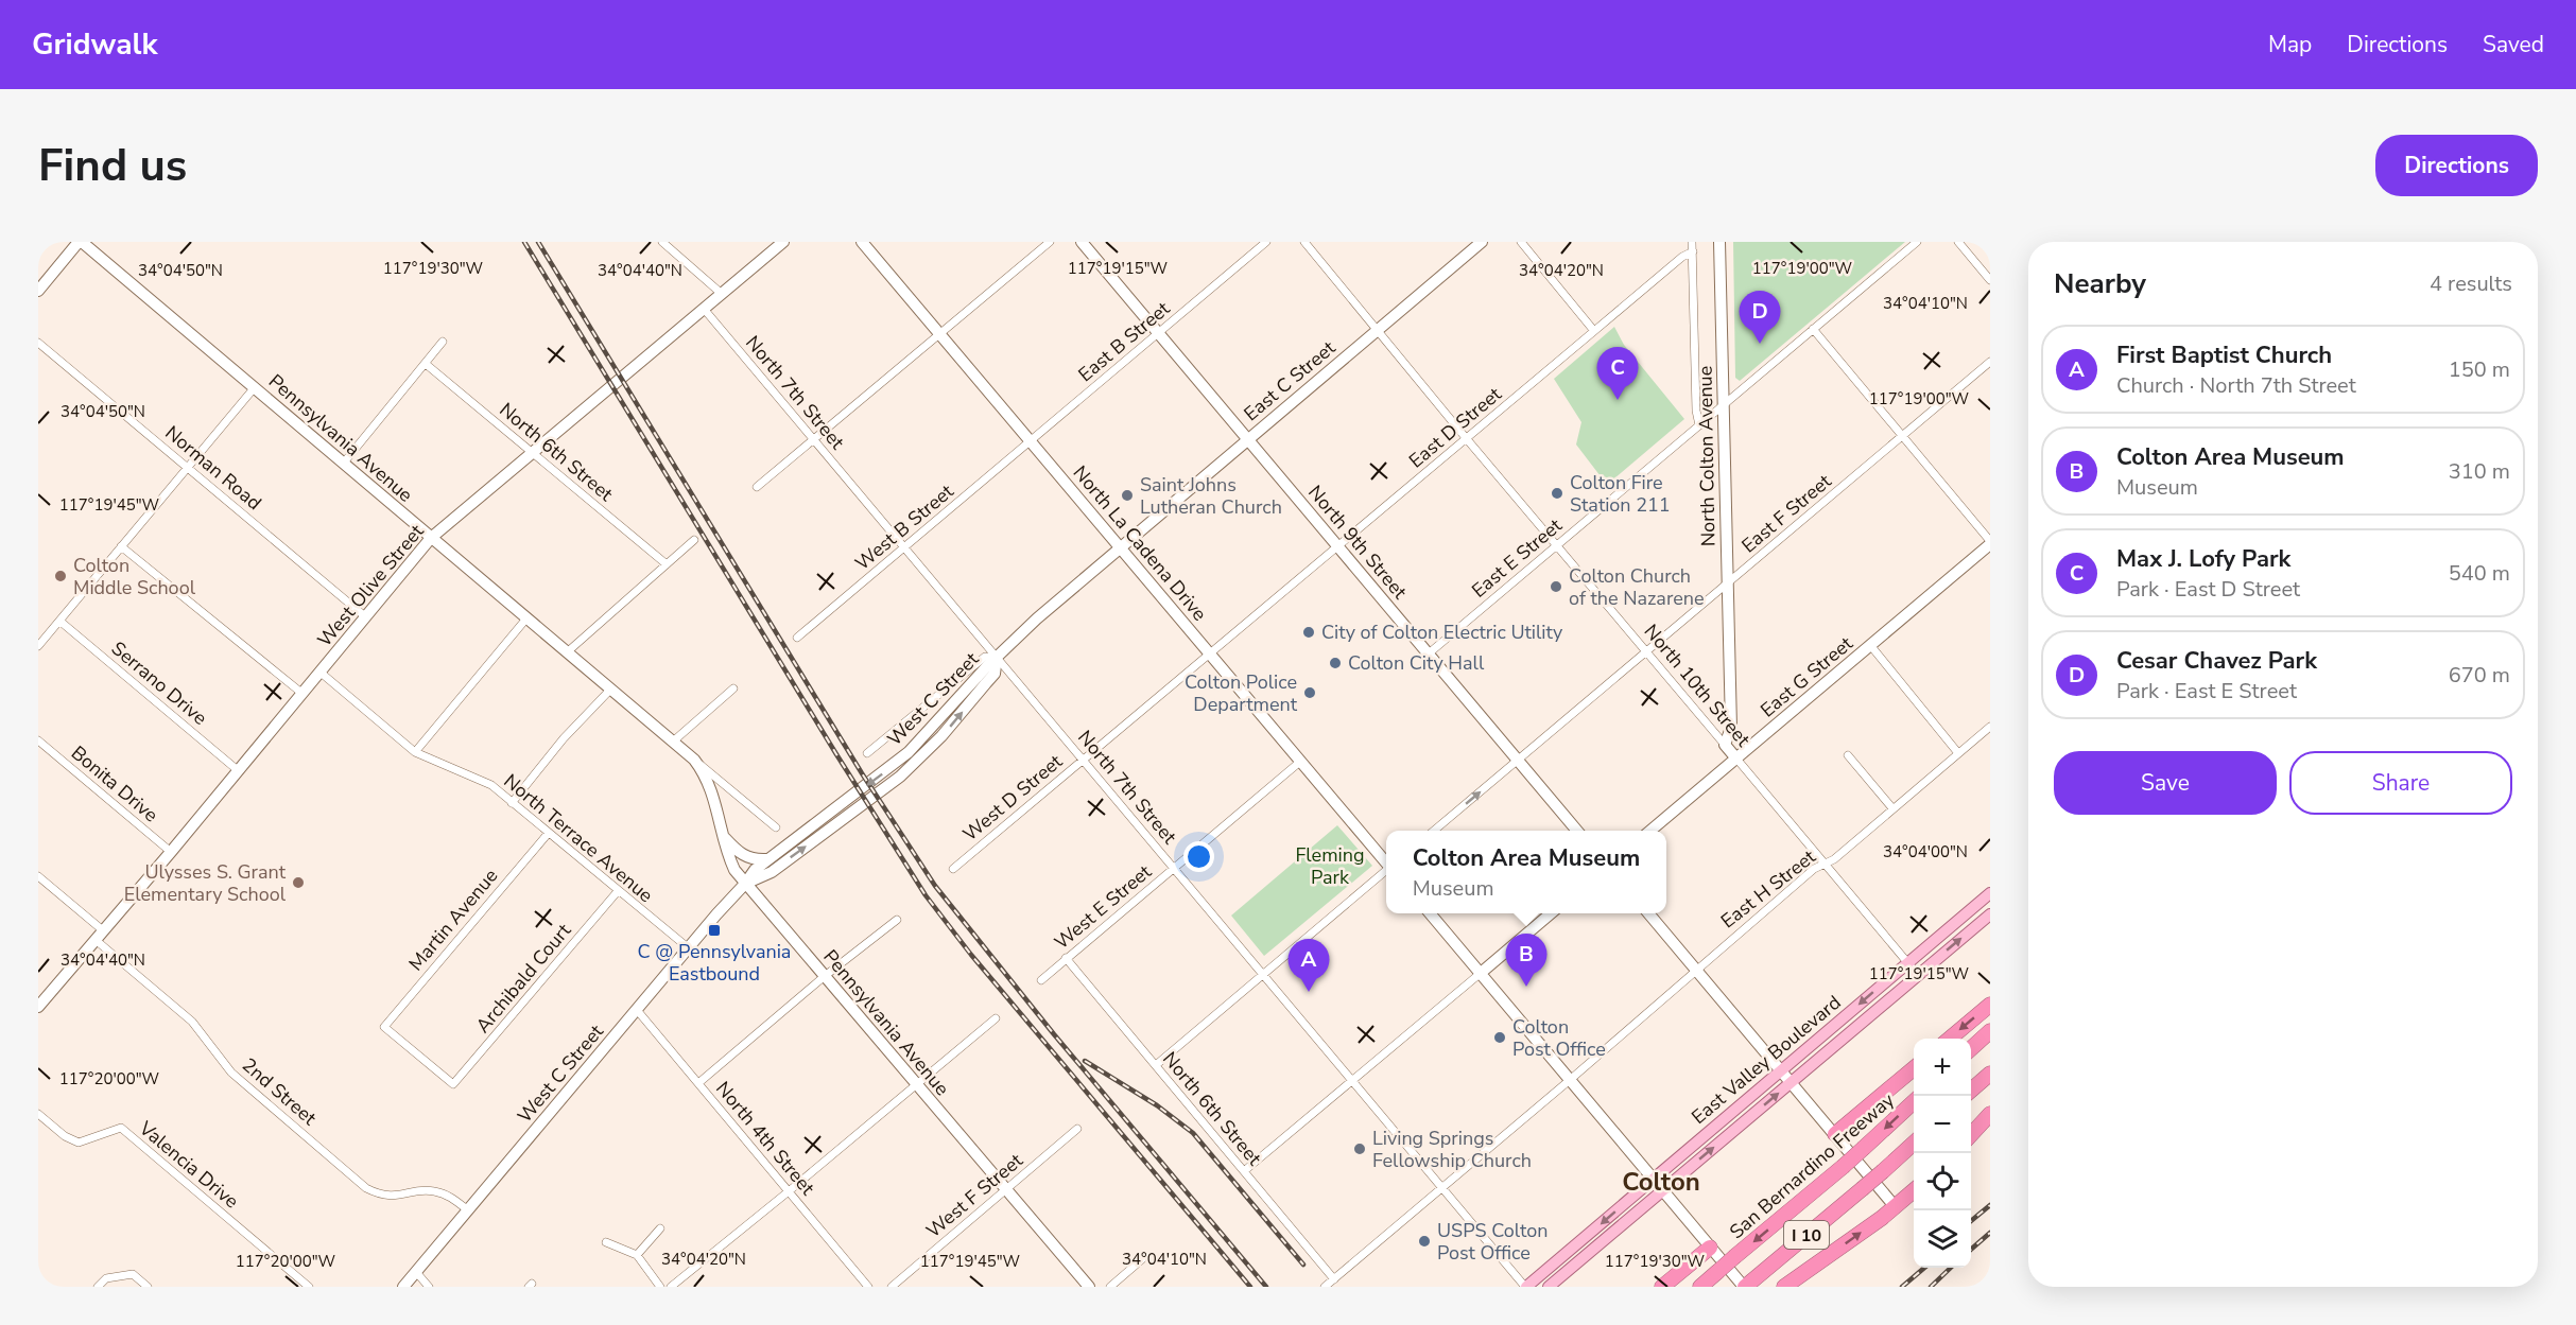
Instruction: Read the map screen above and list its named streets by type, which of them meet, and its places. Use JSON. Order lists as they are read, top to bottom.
{
  "streets": {
    "highway": ["San Bernardino Freeway", "I 10"],
    "main road": ["East Valley Boulevard"],
    "street": [
      "East B Street",
      "East C Street",
      "North 7th Street",
      "East D Street",
      "Pennsylvania Avenue",
      "North 6th Street",
      "North Colton Avenue",
      "Norman Road",
      "East F Street",
      "West B Street",
      "North 9th Street",
      "North La Cadena Drive",
      "East E Street",
      "West Olive Street",
      "East G Street",
      "Serrano Drive",
      "North 10th Street",
      "West C Street",
      "Bonita Drive",
      "West D Street",
      "North Terrace Avenue",
      "East H Street",
      "West E Street",
      "Martin Avenue",
      "Archibald Court",
      "2nd Street",
      "North 4th Street",
      "Valencia Drive",
      "West F Street"
    ]
  },
  "crossings": [
    ["East B Street", "West B Street"],
    ["East B Street", "North 9th Street"],
    ["East B Street", "North La Cadena Drive"],
    ["East C Street", "North 9th Street"],
    ["East C Street", "North La Cadena Drive"],
    ["East C Street", "North 10th Street"],
    ["East C Street", "West C Street"],
    ["North 7th Street", "West B Street"],
    ["North 7th Street", "West Olive Street"],
    ["North 7th Street", "West C Street"],
    ["North 7th Street", "West D Street"],
    ["North 7th Street", "East H Street"],
    ["North 7th Street", "West E Street"],
    ["North 7th Street", "East Valley Boulevard"],
    ["East D Street", "North Colton Avenue"],
    ["East D Street", "North 9th Street"],
    ["East D Street", "North La Cadena Drive"],
    ["East D Street", "North 10th Street"],
    ["East D Street", "West D Street"],
    ["Pennsylvania Avenue", "West Olive Street"],
    ["Pennsylvania Avenue", "West C Street"],
    ["Pennsylvania Avenue", "West F Street"],
    ["North 6th Street", "West Olive Street"],
    ["North 6th Street", "East H Street"],
    ["North 6th Street", "West E Street"],
    ["North Colton Avenue", "East F Street"],
    ["North Colton Avenue", "East E Street"],
    ["North Colton Avenue", "North 10th Street"],
    ["Norman Road", "West Olive Street"],
    ["East F Street", "North 9th Street"],
    ["East F Street", "North 10th Street"],
    ["West B Street", "North La Cadena Drive"],
    ["North 9th Street", "East E Street"],
    ["North La Cadena Drive", "West C Street"],
    ["North La Cadena Drive", "West D Street"],
    ["North La Cadena Drive", "West E Street"],
    ["East E Street", "North 10th Street"],
    ["West Olive Street", "Serrano Drive"],
    ["West Olive Street", "Bonita Drive"],
    ["West Olive Street", "North Terrace Avenue"],
    ["West Olive Street", "2nd Street"],
    ["East G Street", "North 10th Street"],
    ["North 10th Street", "East H Street"],
    ["North 10th Street", "East Valley Boulevard"],
    ["West C Street", "North Terrace Avenue"],
    ["West C Street", "2nd Street"],
    ["West C Street", "North 4th Street"],
    ["North Terrace Avenue", "Martin Avenue"],
    ["North Terrace Avenue", "Archibald Court"],
    ["Martin Avenue", "Archibald Court"]
  ],
  "districts": ["Colton"],
  "parks": ["Fleming Park"],
  "places": {
    "other": [
      "Colton Fire Station 211",
      "Saint Johns Lutheran Church",
      "Colton Middle School",
      "Colton Church of the Nazarene",
      "City of Colton Electric Utility",
      "Colton City Hall",
      "Colton Police Department",
      "Ulysses S. Grant Elementary School",
      "Colton Post Office",
      "Living Springs Fellowship Church",
      "USPS Colton Post Office"
    ],
    "transit": ["C @ Pennsylvania Eastbound"]
  },
  "page": {
    "header": "Gridwalk",
    "nav": ["Map", "Directions", "Saved"],
    "buttons": [
      "Directions",
      ["Save", "Share"]
    ],
    "title": "Find us",
    "heading": ["Nearby", "4 results"],
    "pins": [
      "D",
      "C",
      "B",
      "A"
    ],
    "list": [
      {
        "mark": "A",
        "name": "First Baptist Church",
        "note": "Church · North 7th Street",
        "value": "150 m"
      },
      {
        "mark": "B",
        "name": "Colton Area Museum",
        "note": "Museum",
        "value": "310 m"
      },
      {
        "mark": "C",
        "name": "Max J. Lofy Park",
        "note": "Park · East D Street",
        "value": "540 m"
      },
      {
        "mark": "D",
        "name": "Cesar Chavez Park",
        "note": "Park · East E Street",
        "value": "670 m"
      }
    ],
    "popup": ["Colton Area Museum", "Museum"],
    "map_buttons": ["+", "−"]
  },
  "coordinates": [
    "117°19'30\"W",
    "117°19'15\"W",
    "117°19'00\"W",
    "34°04'50\"N",
    "34°04'40\"N",
    "34°04'20\"N",
    "34°04'10\"N",
    "117°19'45\"W",
    "34°04'00\"N",
    "117°20'00\"W"
  ]
}
